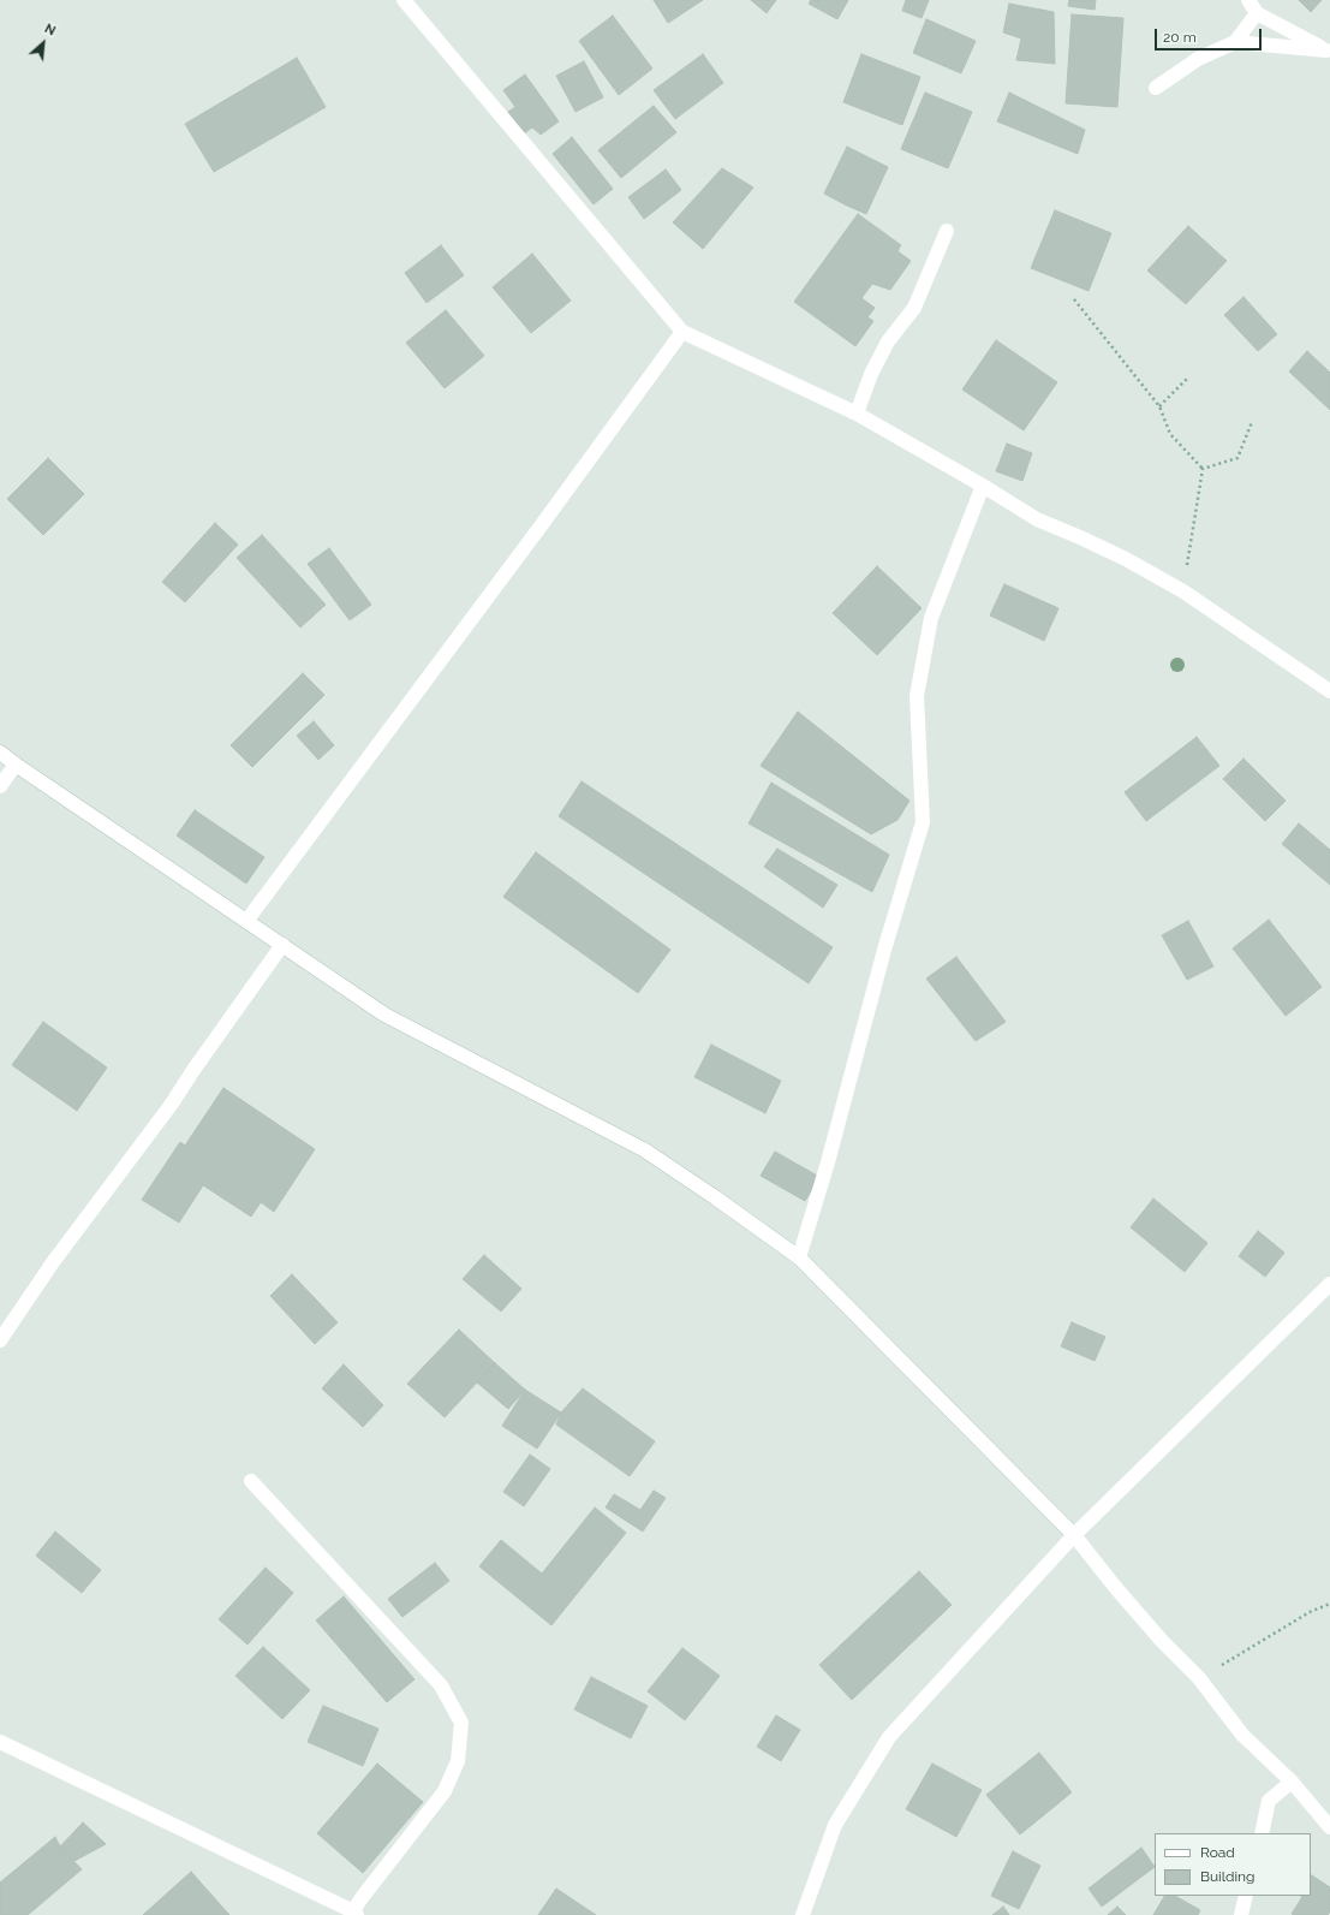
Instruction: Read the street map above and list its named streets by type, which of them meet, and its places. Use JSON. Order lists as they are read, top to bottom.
{
  "legend": ["Road", "Building"],
  "scale_bar": "20 m",
  "north": "top right"
}
